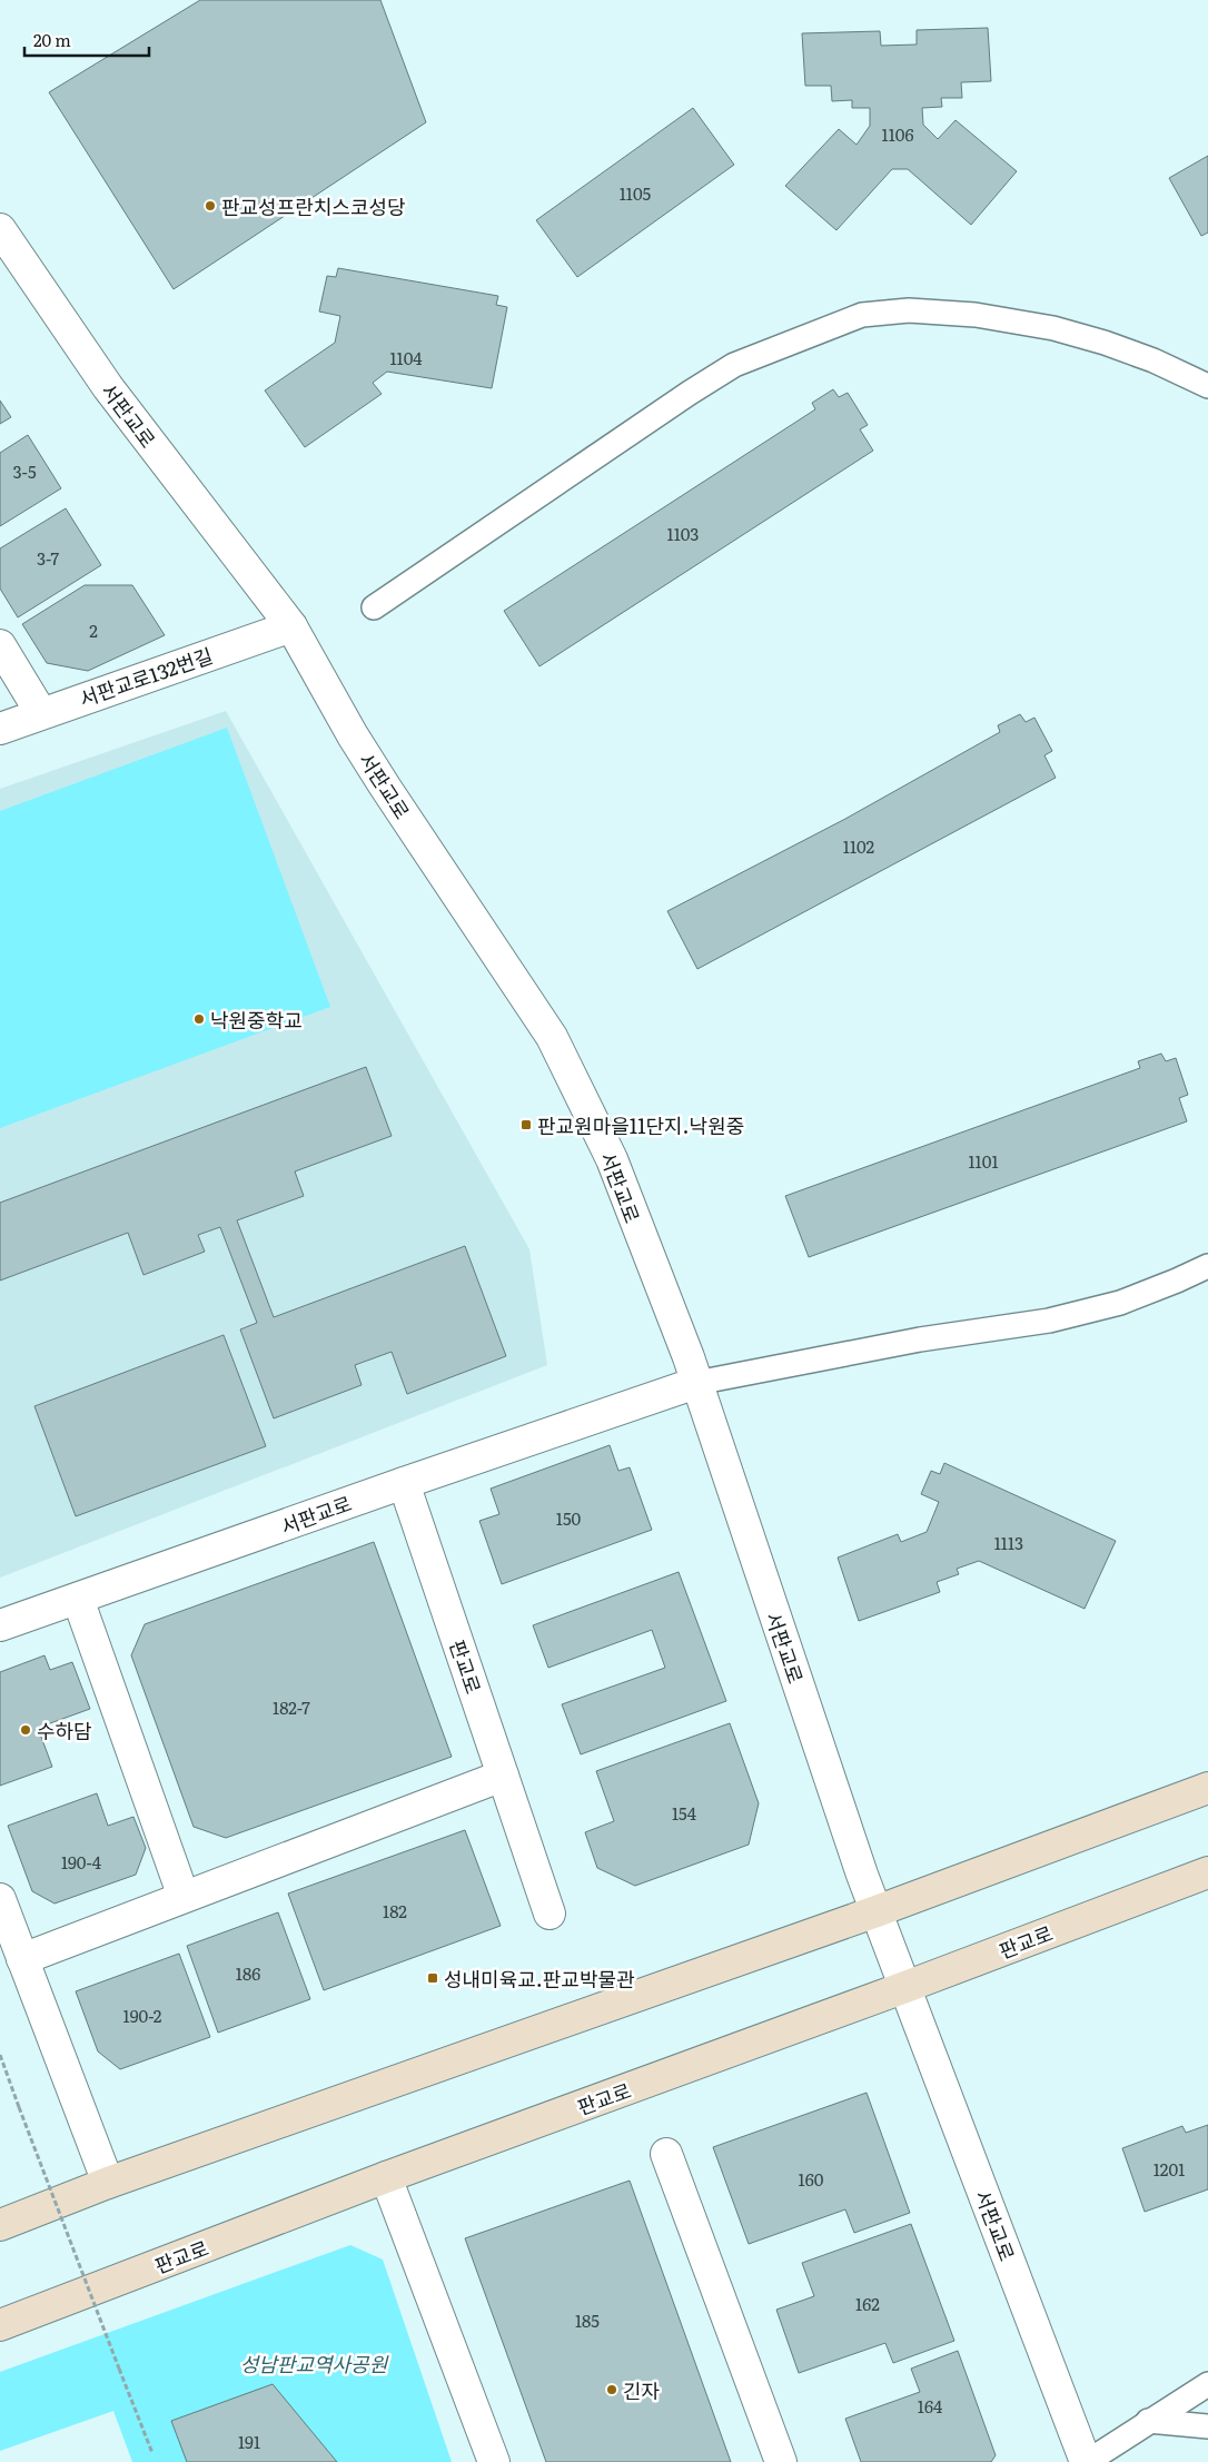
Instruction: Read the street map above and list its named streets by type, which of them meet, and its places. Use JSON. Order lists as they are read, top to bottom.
{
  "streets": {
    "main road": ["판교로"],
    "street": ["서판교로", "서판교로132번길"]
  },
  "crossings": [
    ["서판교로", "서판교로132번길"],
    ["서판교로", "판교로"]
  ],
  "parks": ["성남판교역사공원"],
  "places": {
    "other": [
      "판교성프란치스코성당",
      "낙원중학교",
      "수하담",
      "긴자"
    ],
    "transit": ["판교원마을11단지.낙원중", "성내미육교.판교박물관"]
  },
  "house_numbers": [
    "1106",
    "1105",
    "1104",
    "3-5",
    "1103",
    "3-7",
    "2",
    "1102",
    "1101",
    "150",
    "1113",
    "182-7",
    "154",
    "190-4",
    "182",
    "186",
    "190-2",
    "1201",
    "160",
    "162",
    "185",
    "164",
    "191"
  ],
  "scale_bar": "20 m"
}
